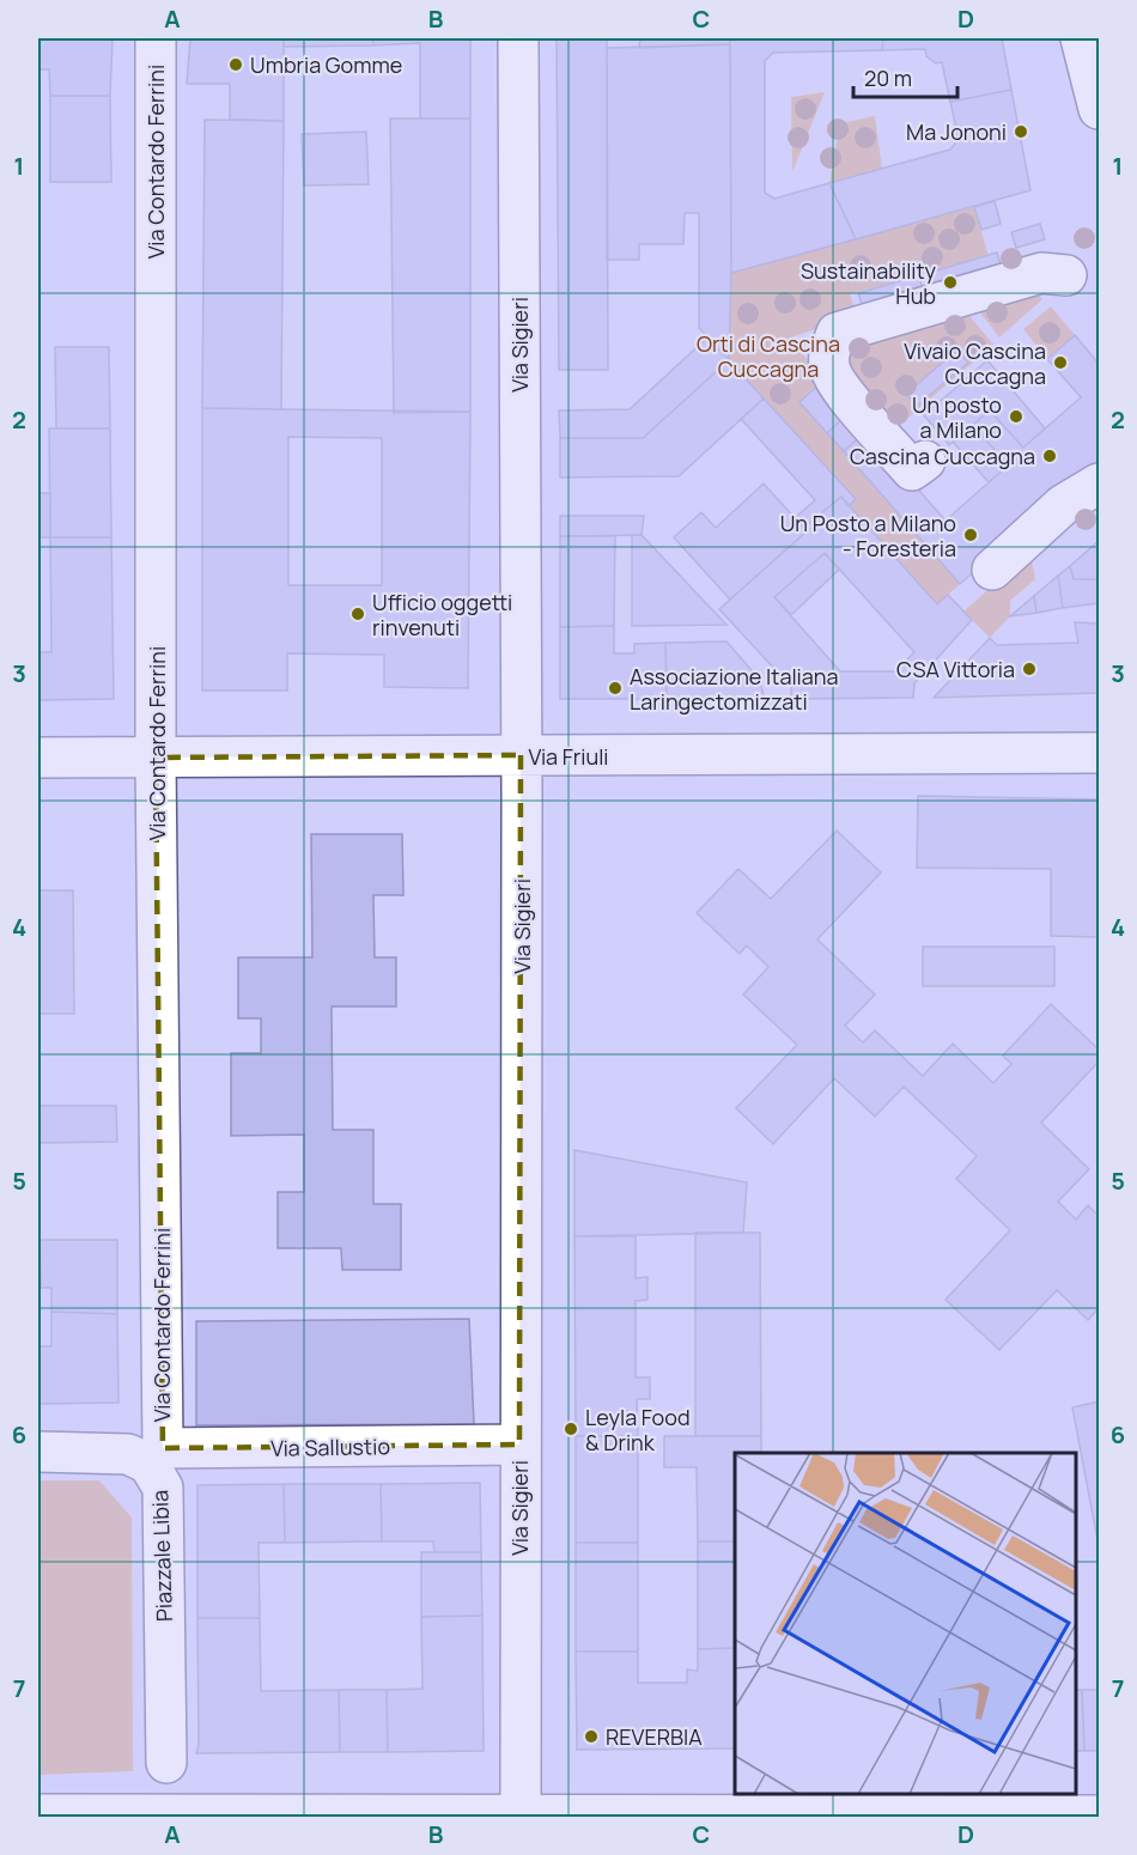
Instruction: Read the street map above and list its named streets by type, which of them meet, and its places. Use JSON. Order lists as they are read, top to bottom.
{
  "streets": {
    "street": [
      "Via Contardo Ferrini",
      "Via Sigieri",
      "Via Friuli",
      "Via Sallustio",
      "Piazzale Libia"
    ]
  },
  "crossings": [
    ["Via Contardo Ferrini", "Via Friuli"],
    ["Via Contardo Ferrini", "Via Sallustio"],
    ["Via Contardo Ferrini", "Piazzale Libia"],
    ["Via Sigieri", "Via Friuli"],
    ["Via Sigieri", "Via Sallustio"],
    ["Via Sallustio", "Piazzale Libia"]
  ],
  "parks": ["Orti di Cascina Cuccagna"],
  "places": [
    "Umbria Gomme",
    "Ma Jononi",
    "Sustainability Hub",
    "Vivaio Cascina Cuccagna",
    "Un posto a Milano",
    "Cascina Cuccagna",
    "Un Posto a Milano - Foresteria",
    "Ufficio oggetti rinvenuti",
    "CSA Vittoria",
    "Associazione Italiana Laringectomizzati",
    "Leyla Food & Drink",
    "REVERBIA"
  ],
  "scale_bar": "20 m",
  "grid": {
    "columns": [
      "A",
      "B",
      "C",
      "D"
    ],
    "rows": [
      "1",
      "2",
      "3",
      "4",
      "5",
      "6",
      "7"
    ]
  }
}
